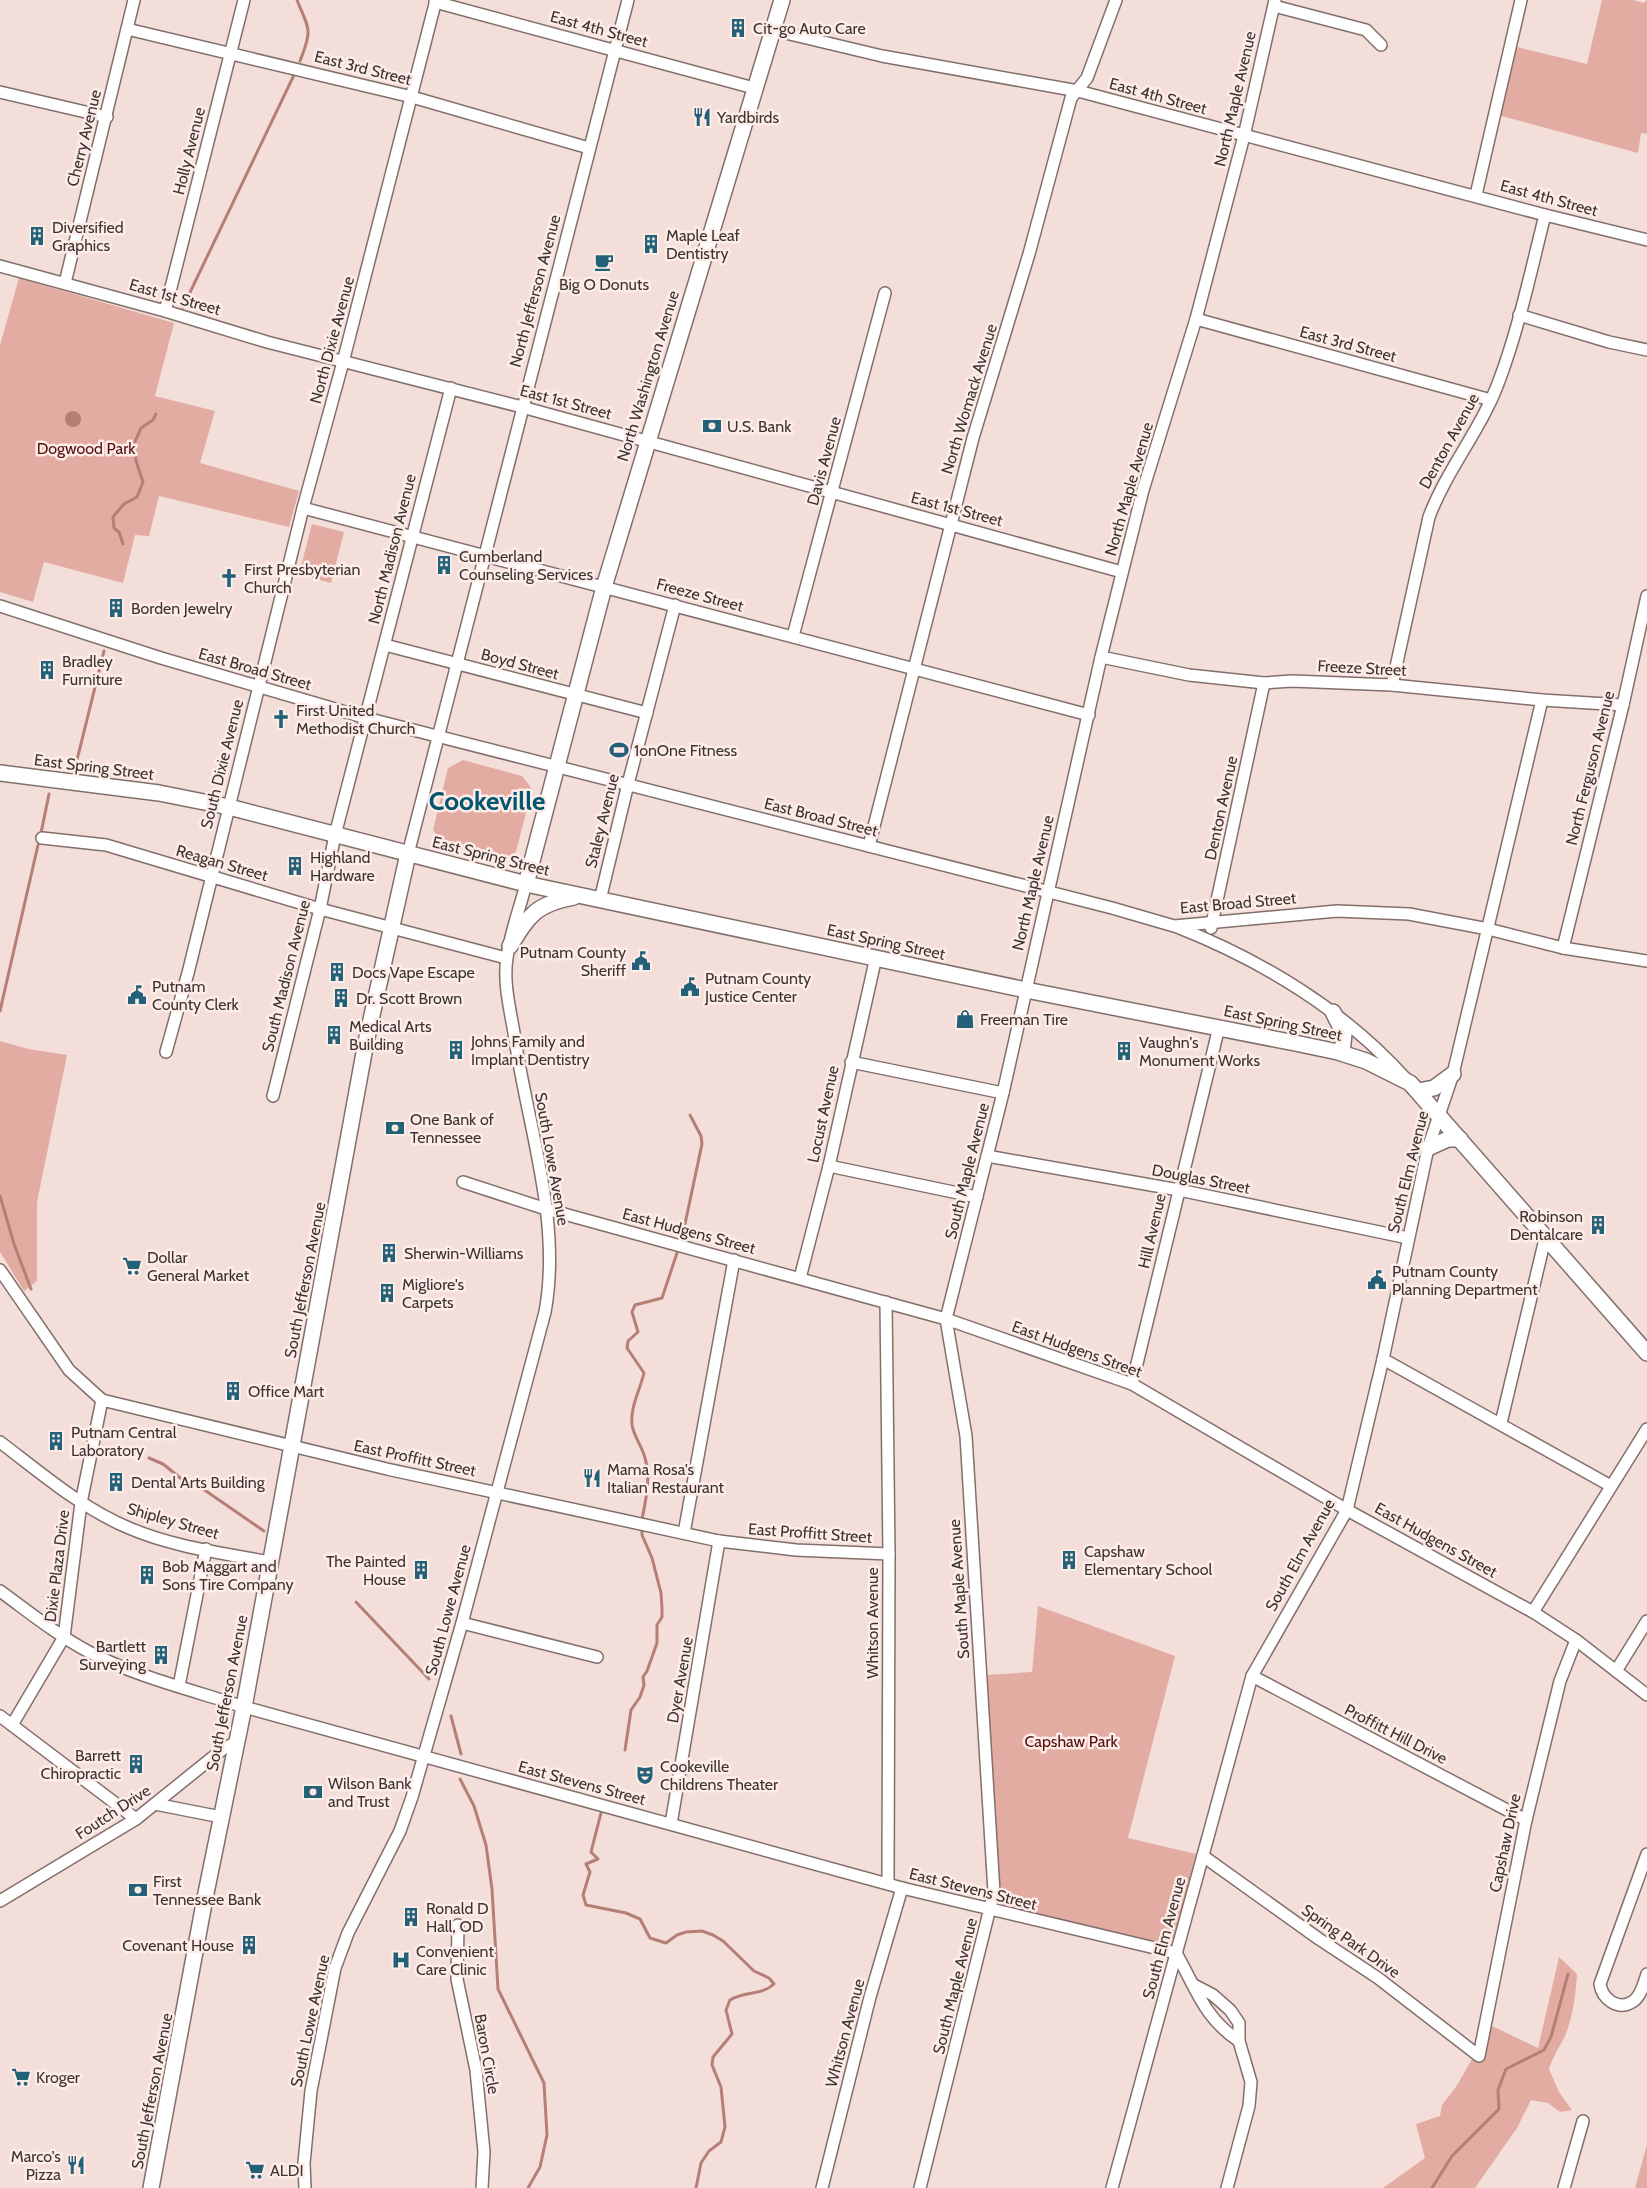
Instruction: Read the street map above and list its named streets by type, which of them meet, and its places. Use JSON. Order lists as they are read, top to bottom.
{
  "streets": {
    "main road": ["North Washington Avenue", "East Spring Street", "South Jefferson Avenue"],
    "street": [
      "East 4th Street",
      "East 3rd Street",
      "North Maple Avenue",
      "Cherry Avenue",
      "Holly Avenue",
      "North Jefferson Avenue",
      "East 1st Street",
      "North Dixie Avenue",
      "North Womack Avenue",
      "Denton Avenue",
      "Davis Avenue",
      "North Madison Avenue",
      "Freeze Street",
      "Boyd Street",
      "East Broad Street",
      "South Dixie Avenue",
      "North Ferguson Avenue",
      "Staley Avenue",
      "Reagan Street",
      "South Madison Avenue",
      "Locust Avenue",
      "South Lowe Avenue",
      "South Maple Avenue",
      "South Elm Avenue",
      "Douglas Street",
      "East Hudgens Street",
      "Hill Avenue",
      "East Proffitt Street",
      "Shipley Street",
      "Dixie Plaza Drive",
      "Whitson Avenue",
      "Dyer Avenue",
      "Proffitt Hill Drive",
      "East Stevens Street",
      "Foutch Drive",
      "Capshaw Drive",
      "Spring Park Drive",
      "Baron Circle"
    ]
  },
  "crossings": [
    ["East 4th Street", "North Maple Avenue"],
    ["East 4th Street", "North Jefferson Avenue"],
    ["East 4th Street", "North Dixie Avenue"],
    ["East 4th Street", "North Washington Avenue"],
    ["East 4th Street", "North Womack Avenue"],
    ["East 4th Street", "Denton Avenue"],
    ["East 3rd Street", "North Maple Avenue"],
    ["East 3rd Street", "Cherry Avenue"],
    ["East 3rd Street", "Holly Avenue"],
    ["East 3rd Street", "North Jefferson Avenue"],
    ["East 3rd Street", "North Dixie Avenue"],
    ["East 3rd Street", "Denton Avenue"],
    ["North Maple Avenue", "East 1st Street"],
    ["North Maple Avenue", "Freeze Street"],
    ["North Maple Avenue", "East Broad Street"],
    ["North Maple Avenue", "East Spring Street"],
    ["North Maple Avenue", "South Maple Avenue"],
    ["Cherry Avenue", "East 1st Street"],
    ["Holly Avenue", "East 1st Street"],
    ["North Jefferson Avenue", "East 1st Street"],
    ["North Jefferson Avenue", "Freeze Street"],
    ["North Jefferson Avenue", "Boyd Street"],
    ["North Jefferson Avenue", "East Broad Street"],
    ["North Jefferson Avenue", "South Jefferson Avenue"],
    ["East 1st Street", "North Dixie Avenue"],
    ["East 1st Street", "North Washington Avenue"],
    ["East 1st Street", "North Womack Avenue"],
    ["East 1st Street", "Davis Avenue"],
    ["East 1st Street", "North Madison Avenue"],
    ["North Dixie Avenue", "Freeze Street"],
    ["North Dixie Avenue", "East Broad Street"],
    ["North Dixie Avenue", "South Dixie Avenue"],
    ["North Washington Avenue", "Freeze Street"],
    ["North Washington Avenue", "Boyd Street"],
    ["North Washington Avenue", "East Broad Street"],
    ["North Washington Avenue", "East Spring Street"],
    ["North Washington Avenue", "South Lowe Avenue"],
    ["North Womack Avenue", "Freeze Street"],
    ["North Womack Avenue", "East Broad Street"],
    ["Denton Avenue", "Freeze Street"],
    ["Denton Avenue", "East Broad Street"],
    ["Davis Avenue", "Freeze Street"],
    ["North Madison Avenue", "Freeze Street"],
    ["North Madison Avenue", "Boyd Street"],
    ["North Madison Avenue", "East Broad Street"],
    ["North Madison Avenue", "South Madison Avenue"],
    ["Freeze Street", "North Ferguson Avenue"],
    ["Freeze Street", "Staley Avenue"],
    ["Freeze Street", "South Elm Avenue"],
    ["Boyd Street", "Staley Avenue"],
    ["East Broad Street", "South Dixie Avenue"],
    ["East Broad Street", "North Ferguson Avenue"],
    ["East Broad Street", "Staley Avenue"],
    ["East Broad Street", "South Madison Avenue"],
    ["East Broad Street", "South Elm Avenue"],
    ["East Broad Street", "South Jefferson Avenue"],
    ["South Dixie Avenue", "East Spring Street"],
    ["South Dixie Avenue", "Reagan Street"],
    ["East Spring Street", "Staley Avenue"],
    ["East Spring Street", "South Madison Avenue"],
    ["East Spring Street", "Locust Avenue"],
    ["East Spring Street", "South Lowe Avenue"],
    ["East Spring Street", "South Maple Avenue"],
    ["East Spring Street", "South Elm Avenue"],
    ["East Spring Street", "Hill Avenue"],
    ["East Spring Street", "South Jefferson Avenue"],
    ["Reagan Street", "South Madison Avenue"],
    ["Reagan Street", "South Lowe Avenue"],
    ["Reagan Street", "South Jefferson Avenue"],
    ["Locust Avenue", "East Hudgens Street"],
    ["South Lowe Avenue", "East Hudgens Street"],
    ["South Lowe Avenue", "East Proffitt Street"],
    ["South Lowe Avenue", "East Stevens Street"],
    ["South Maple Avenue", "Douglas Street"],
    ["South Maple Avenue", "East Hudgens Street"],
    ["South Maple Avenue", "East Stevens Street"],
    ["South Elm Avenue", "Douglas Street"],
    ["South Elm Avenue", "East Hudgens Street"],
    ["South Elm Avenue", "Proffitt Hill Drive"],
    ["South Elm Avenue", "East Stevens Street"],
    ["South Elm Avenue", "Spring Park Drive"],
    ["Douglas Street", "Hill Avenue"],
    ["East Hudgens Street", "Hill Avenue"],
    ["East Hudgens Street", "Whitson Avenue"],
    ["East Hudgens Street", "Capshaw Drive"],
    ["South Jefferson Avenue", "East Proffitt Street"],
    ["South Jefferson Avenue", "Shipley Street"],
    ["South Jefferson Avenue", "East Stevens Street"],
    ["South Jefferson Avenue", "Foutch Drive"],
    ["East Proffitt Street", "Dixie Plaza Drive"],
    ["East Proffitt Street", "Whitson Avenue"],
    ["East Proffitt Street", "Dyer Avenue"],
    ["Shipley Street", "Dixie Plaza Drive"],
    ["Dixie Plaza Drive", "East Stevens Street"],
    ["Whitson Avenue", "East Stevens Street"],
    ["Dyer Avenue", "East Stevens Street"],
    ["Proffitt Hill Drive", "Capshaw Drive"],
    ["Capshaw Drive", "Spring Park Drive"]
  ],
  "districts": ["Cookeville"],
  "parks": ["Dogwood Park", "Capshaw Park"],
  "places": {
    "building": [
      "Cit-go Auto Care",
      "Diversified Graphics",
      "Maple Leaf Dentistry",
      "Cumberland Counseling Services",
      "Borden Jewelry",
      "Bradley Furniture",
      "Highland Hardware",
      "Docs Vape Escape",
      "Dr. Scott Brown",
      "Medical Arts Building",
      "Johns Family and Implant Dentistry",
      "Vaughn's Monument Works",
      "Robinson Dentalcare",
      "Sherwin-Williams",
      "Migliore's Carpets",
      "Office Mart",
      "Putnam Central Laboratory",
      "Dental Arts Building",
      "Capshaw Elementary School",
      "The Painted House",
      "Bob Maggart and Sons Tire Company",
      "Bartlett Surveying",
      "Barrett Chiropractic",
      "Ronald D Hall, OD",
      "Covenant House"
    ],
    "restaurant": ["Yardbirds", "Mama Rosa's Italian Restaurant", "Marco's Pizza"],
    "cafe": ["Big O Donuts"],
    "bank": [
      "U.S. Bank",
      "One Bank of Tennessee",
      "Wilson Bank and Trust",
      "First Tennessee Bank"
    ],
    "church": ["First Presbyterian Church", "First United Methodist Church"],
    "sports": ["1onOne Fitness"],
    "public building": [
      "Putnam County Sheriff",
      "Putnam County Justice Center",
      "Putnam County Clerk",
      "Putnam County Planning Department"
    ],
    "shop": ["Freeman Tire"],
    "supermarket": ["Dollar General Market", "Kroger", "ALDI"],
    "theatre": ["Cookeville Childrens Theater"],
    "hospital": ["Convenient Care Clinic"]
  }
}
